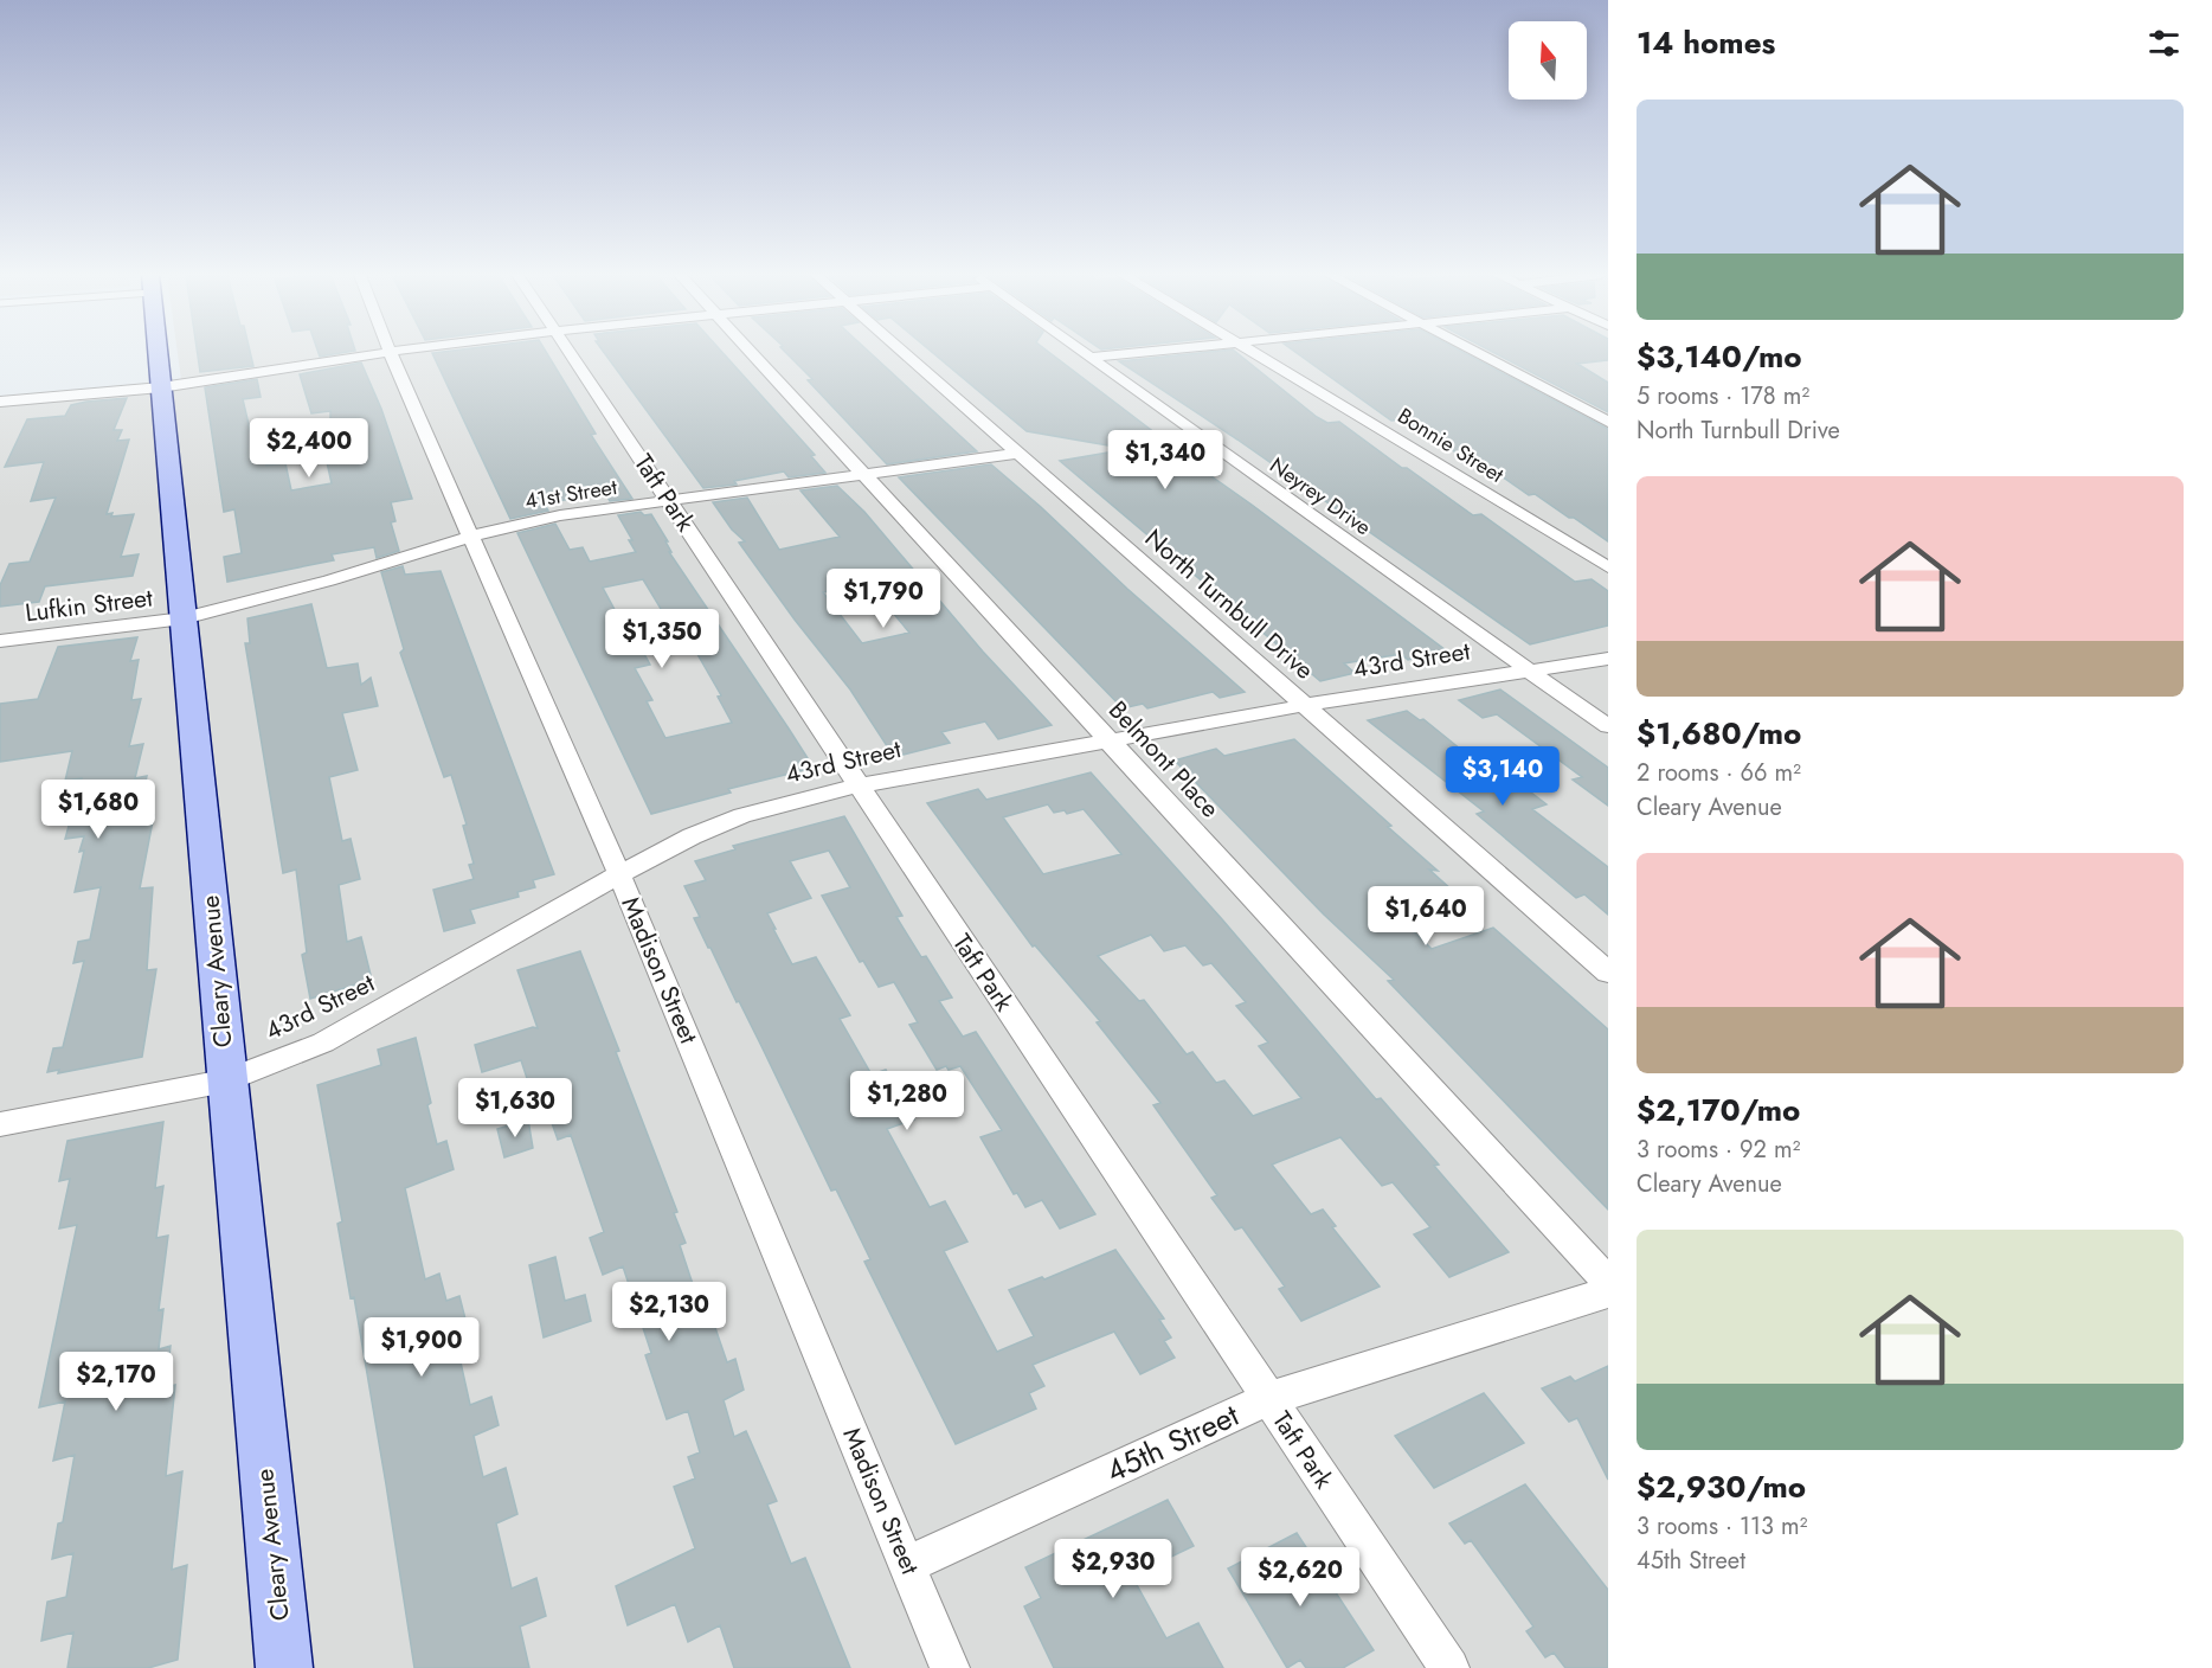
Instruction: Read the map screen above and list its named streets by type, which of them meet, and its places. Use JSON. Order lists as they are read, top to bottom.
{
  "streets": {
    "street": [
      "Bonnie Street",
      "Taft Park",
      "41st Street",
      "Neyrey Drive",
      "North Turnbull Drive",
      "Lufkin Street",
      "43rd Street",
      "Belmont Place",
      "Madison Street",
      "Cleary Avenue",
      "45th Street"
    ]
  },
  "crossings": [
    ["Taft Park", "41st Street"],
    ["Taft Park", "43rd Street"],
    ["Taft Park", "45th Street"],
    ["41st Street", "North Turnbull Drive"],
    ["41st Street", "Lufkin Street"],
    ["41st Street", "Belmont Place"],
    ["41st Street", "Madison Street"],
    ["41st Street", "Cleary Avenue"],
    ["Neyrey Drive", "43rd Street"],
    ["North Turnbull Drive", "43rd Street"],
    ["Lufkin Street", "Cleary Avenue"],
    ["43rd Street", "Belmont Place"],
    ["43rd Street", "Madison Street"],
    ["43rd Street", "Cleary Avenue"],
    ["Madison Street", "45th Street"]
  ],
  "north": "top",
  "page": {
    "heading": "14 homes",
    "list": [
      {
        "name": "$3,140/mo",
        "note": "5 rooms · 178 m² · North Turnbull Drive"
      },
      {
        "name": "$1,680/mo",
        "note": "2 rooms · 66 m² · Cleary Avenue"
      },
      {
        "name": "$2,170/mo",
        "note": "3 rooms · 92 m² · Cleary Avenue"
      },
      {
        "name": "$2,930/mo",
        "note": "3 rooms · 113 m² · 45th Street"
      }
    ],
    "price": [
      "$2,400",
      "$1,340",
      "$1,790",
      "$1,350",
      "$3,140",
      "$1,680",
      "$1,640",
      "$1,280",
      "$1,630",
      "$2,130",
      "$1,900",
      "$2,170",
      "$2,930",
      "$2,620"
    ]
  }
}
